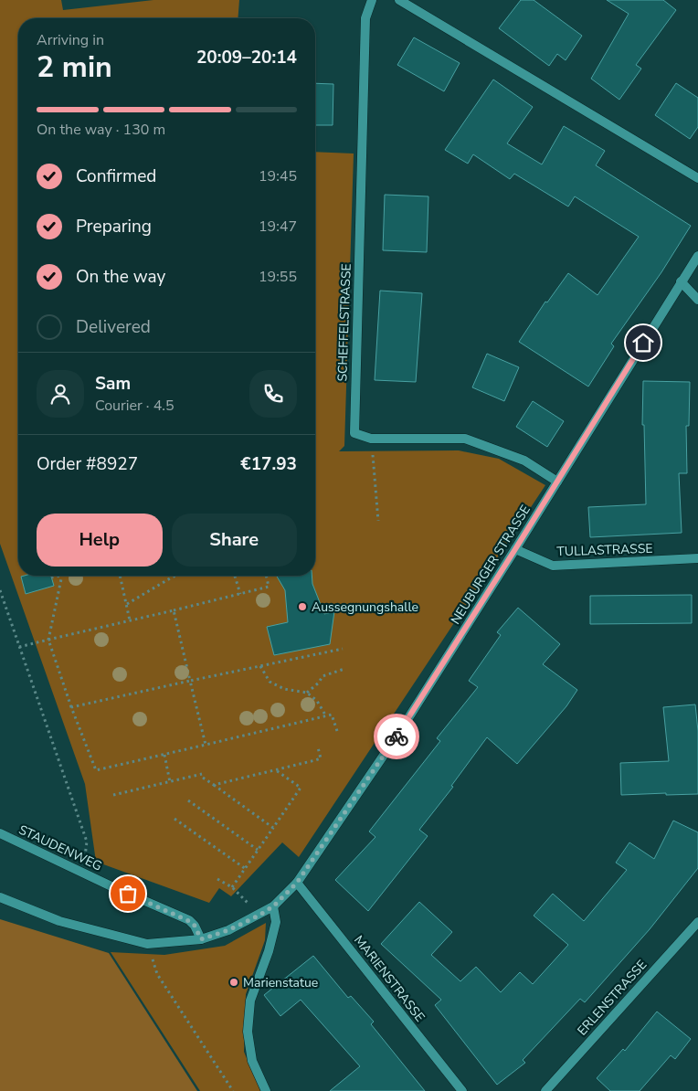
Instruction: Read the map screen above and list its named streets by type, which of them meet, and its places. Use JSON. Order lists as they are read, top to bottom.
{
  "streets": {
    "street": [
      "SCHEFFELSTRASSE",
      "TULLASTRASSE",
      "NEUBURGER STRASSE",
      "STAUDENWEG",
      "MARIENSTRASSE",
      "ERLENSTRASSE"
    ]
  },
  "crossings": [
    ["TULLASTRASSE", "NEUBURGER STRASSE"],
    ["NEUBURGER STRASSE", "STAUDENWEG"],
    ["NEUBURGER STRASSE", "MARIENSTRASSE"]
  ],
  "places": ["Aussegnungshalle", "Marienstatue"],
  "page": {
    "heading": ["2 min", "Arriving in", "20:09–20:14"],
    "panel": [
      "Sam",
      "Courier · 4.5",
      "Order #8927",
      "€17.93"
    ],
    "bar": "On the way · 130 m",
    "list": [
      ["Confirmed", "19:45"],
      ["Preparing", "19:47"],
      ["On the way", "19:55"],
      "Delivered"
    ],
    "buttons": ["Help", "Share"]
  }
}
